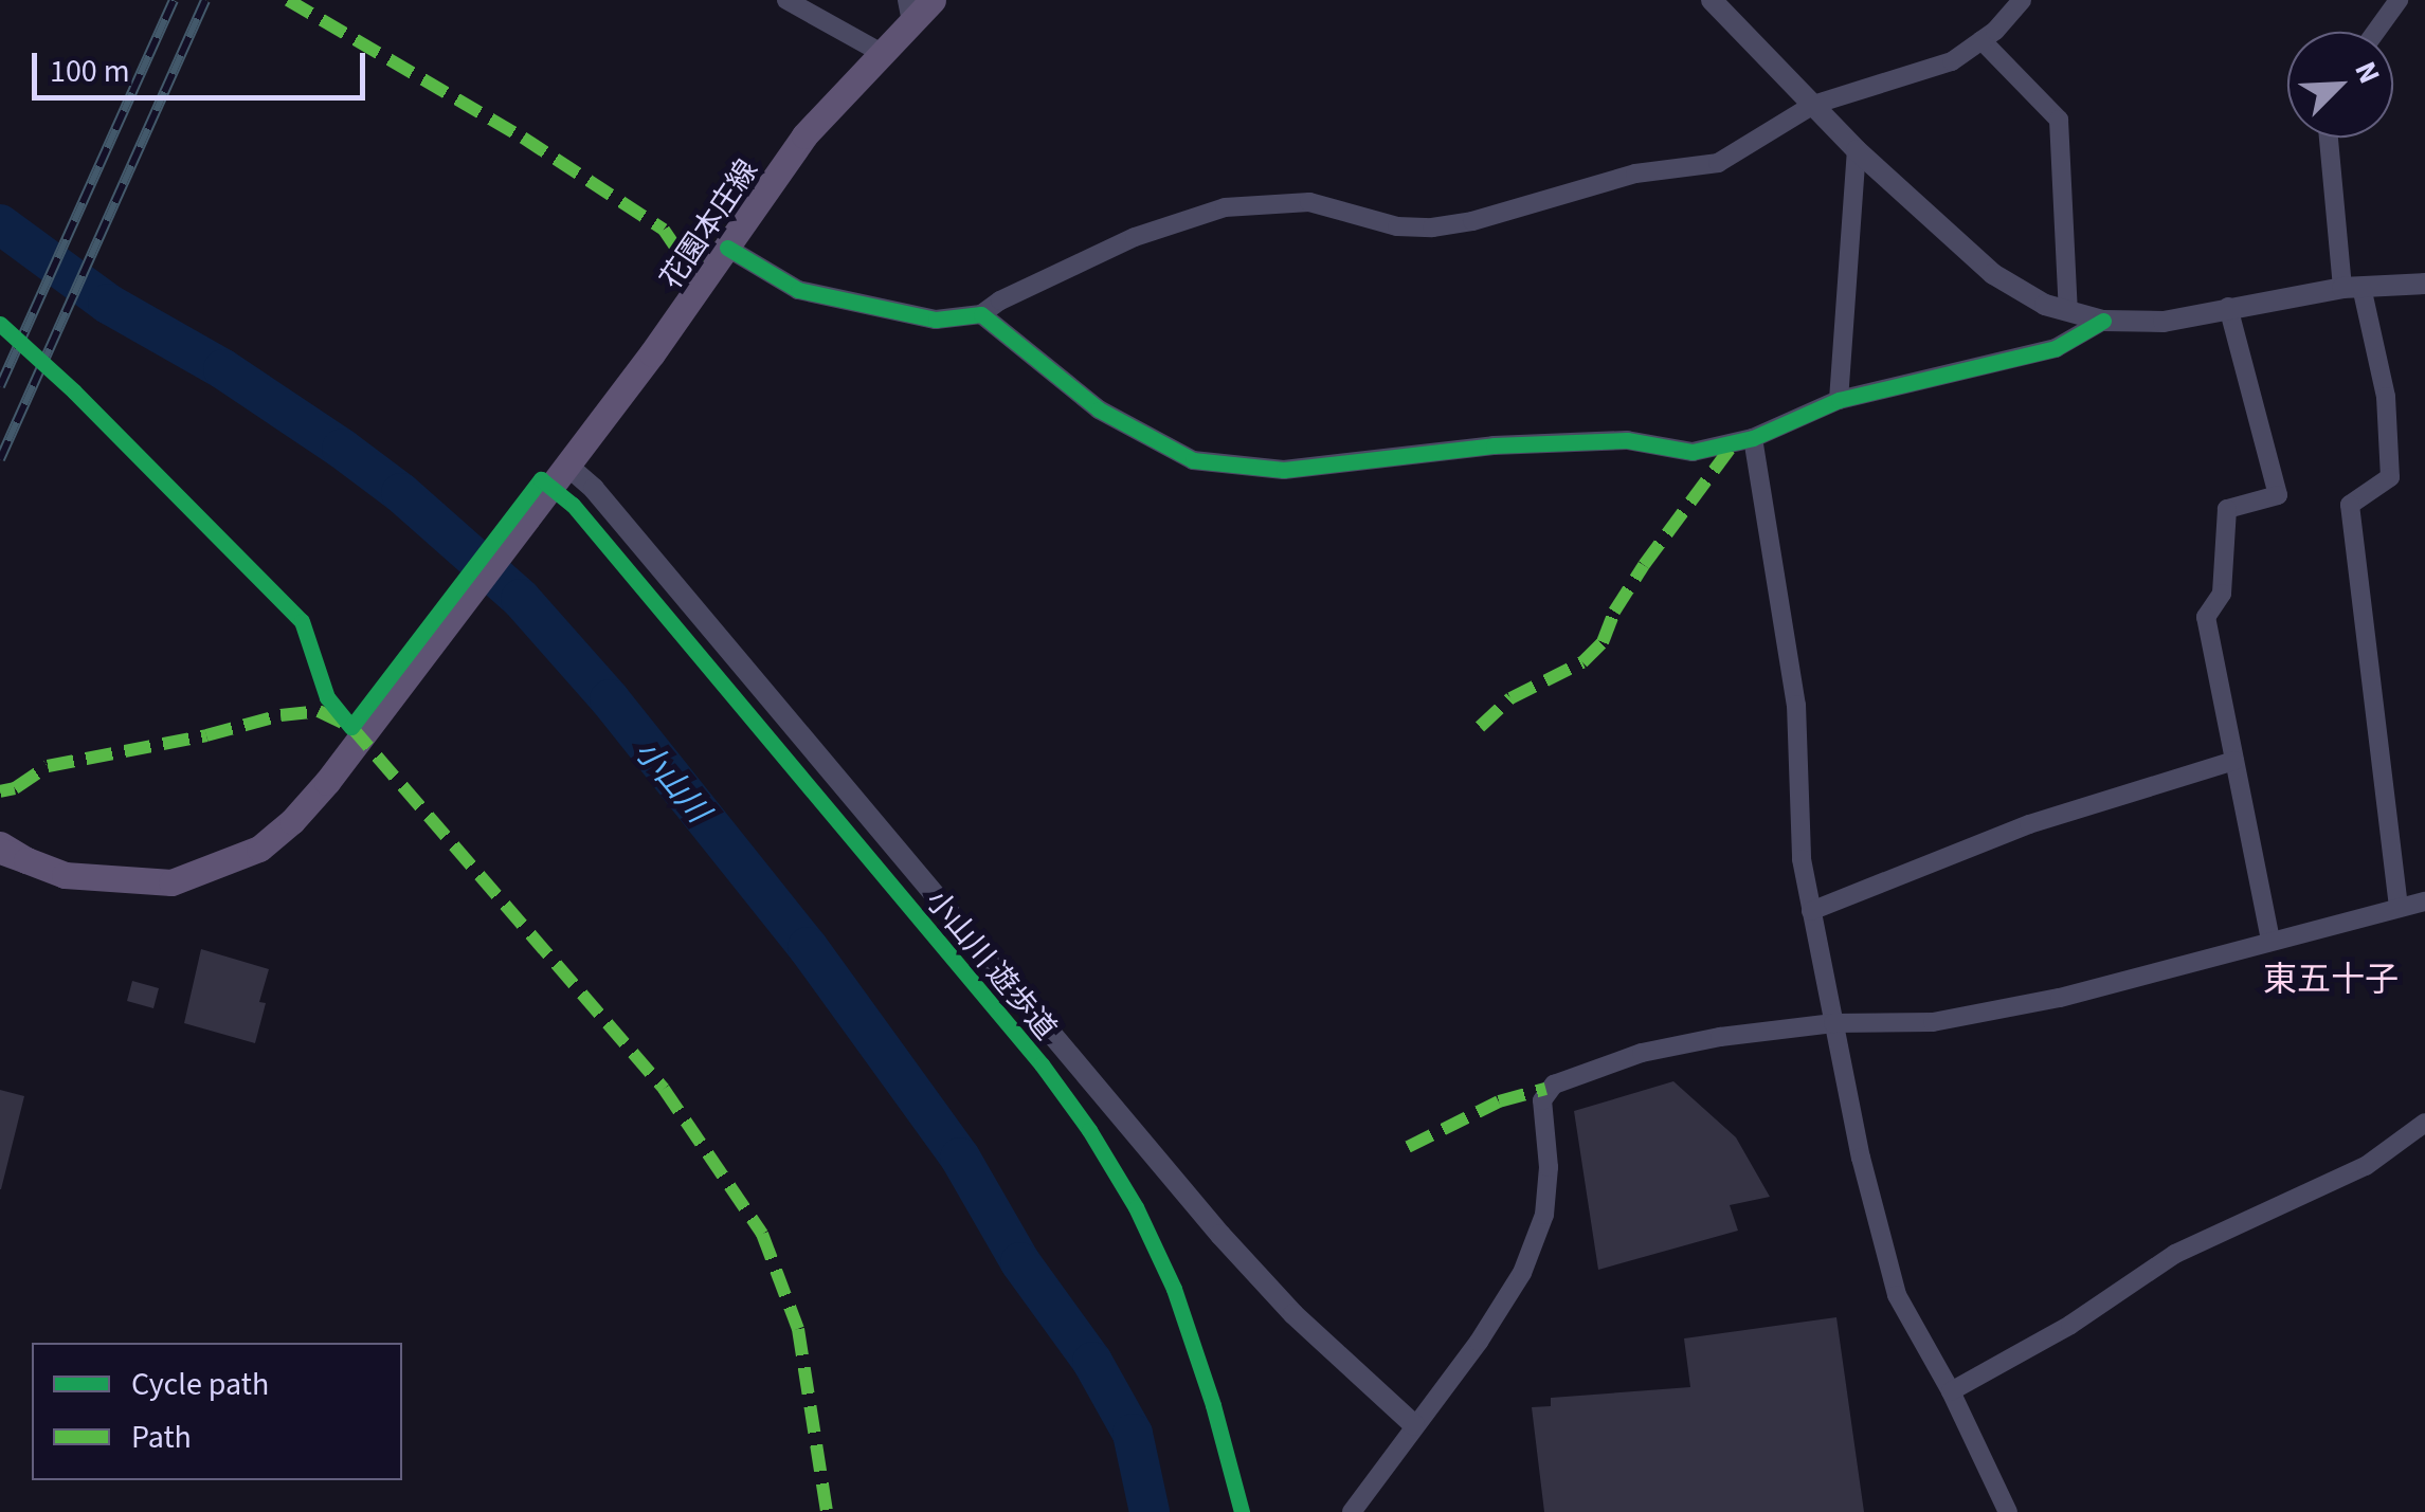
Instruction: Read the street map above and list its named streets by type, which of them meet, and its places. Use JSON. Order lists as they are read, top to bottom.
{
  "streets": {
    "main road": ["花園本庄線"],
    "cycle path": ["小山川 遊歩道"]
  },
  "districts": ["東五十子"],
  "water": ["小山川"],
  "legend": ["Cycle path", "Path"],
  "scale_bar": "100 m",
  "north": "top right"
}
